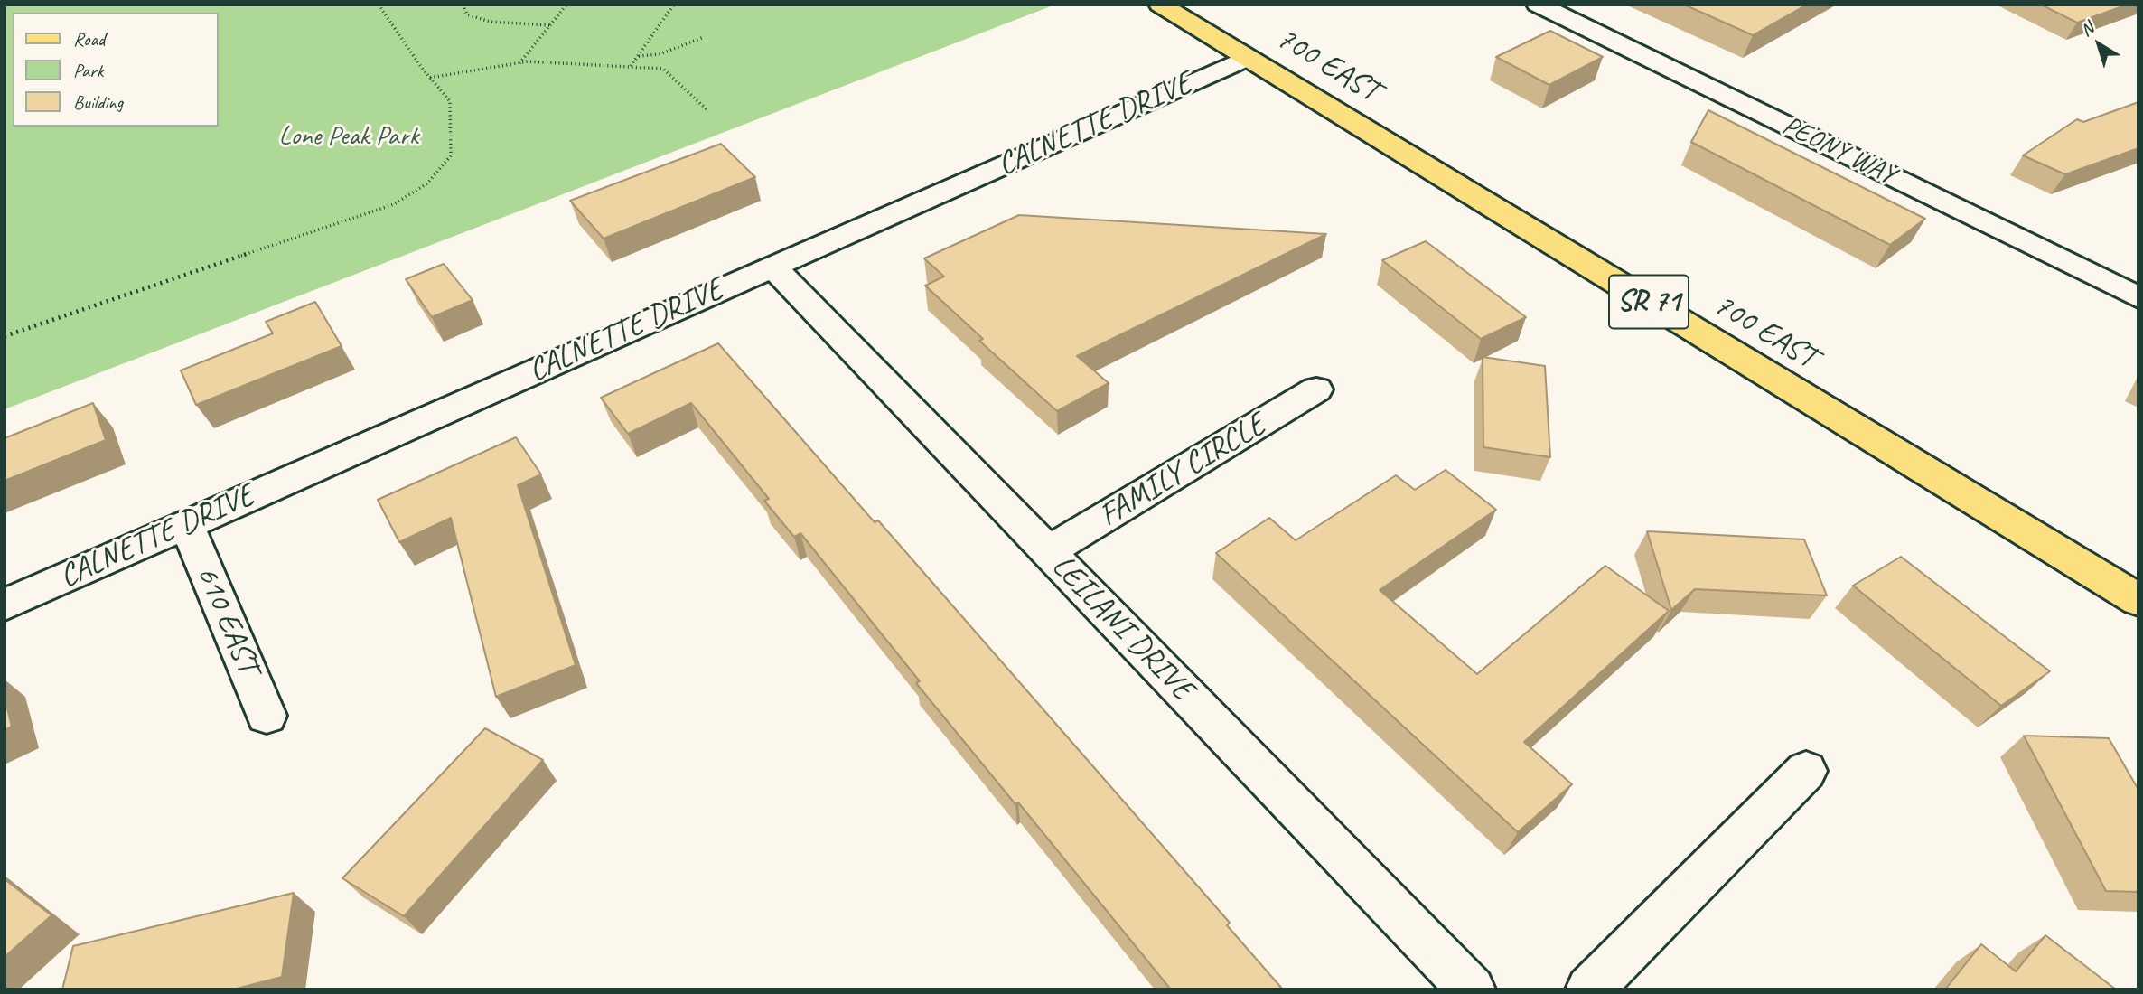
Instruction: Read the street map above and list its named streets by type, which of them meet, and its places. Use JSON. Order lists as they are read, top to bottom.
{
  "streets": {
    "main road": ["700 EAST", "SR 71"],
    "street": [
      "CALNETTE DRIVE",
      "PEONY WAY",
      "FAMILY CIRCLE",
      "610 EAST",
      "LEILANI DRIVE"
    ]
  },
  "crossings": [
    ["700 EAST", "CALNETTE DRIVE"],
    ["CALNETTE DRIVE", "610 EAST"],
    ["CALNETTE DRIVE", "LEILANI DRIVE"],
    ["FAMILY CIRCLE", "LEILANI DRIVE"]
  ],
  "parks": ["Lone Peak Park"],
  "legend": ["Road", "Park", "Building"],
  "north": "top left"
}
